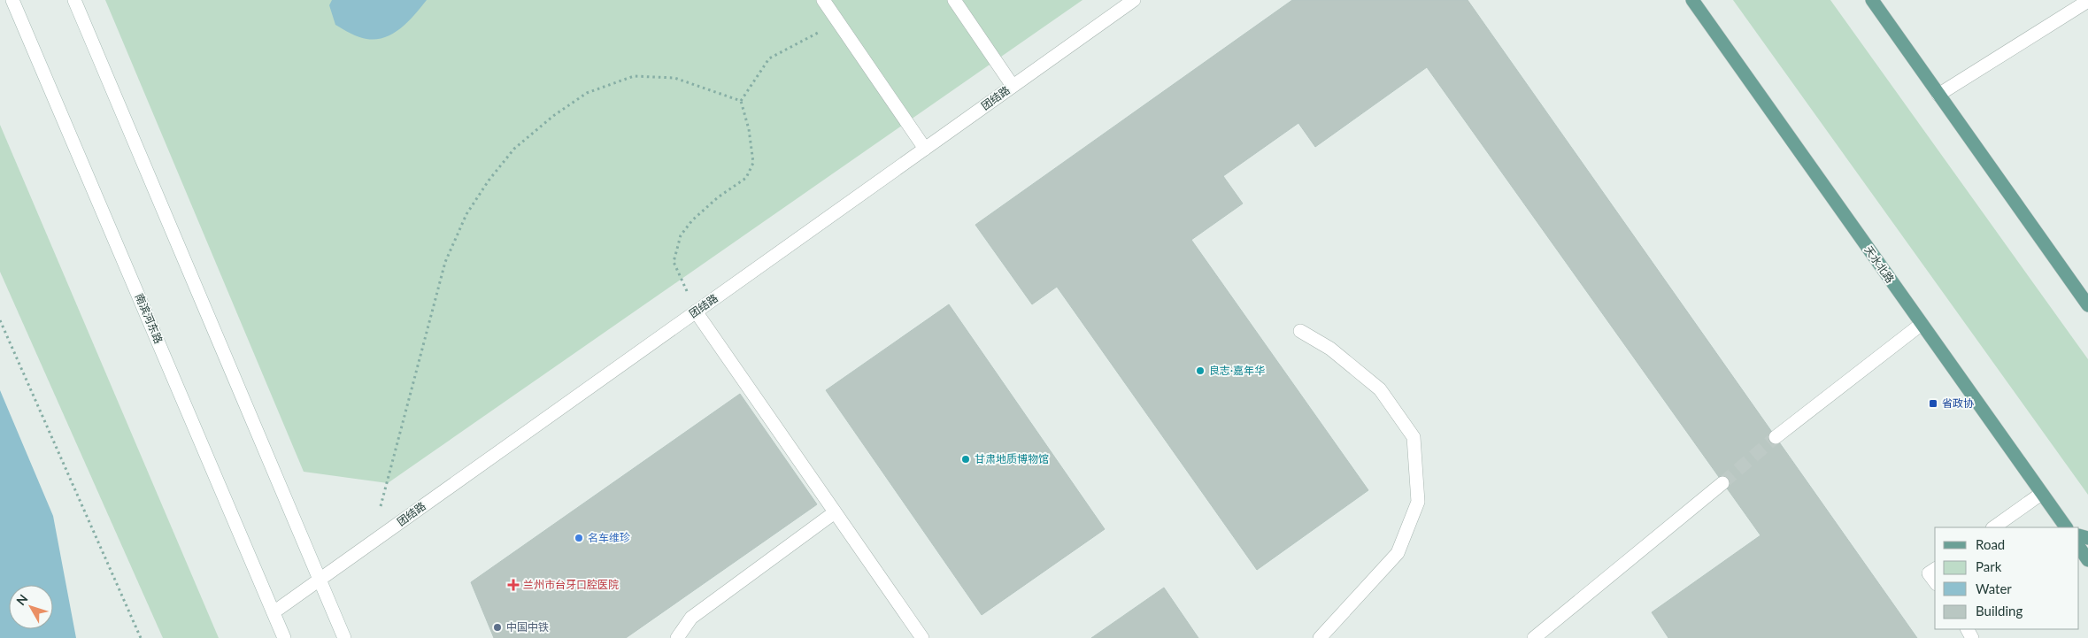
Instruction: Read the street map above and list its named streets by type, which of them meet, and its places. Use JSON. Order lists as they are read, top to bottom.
{
  "streets": {
    "main road": ["天水北路"],
    "street": ["团结路", "南滨河东路"]
  },
  "crossings": [
    ["团结路", "南滨河东路"]
  ],
  "places": {
    "other": [
      "良志·嘉年华",
      "甘肃地质博物馆",
      "名车维珍",
      "中国中铁"
    ],
    "transit": ["省政协"],
    "health": ["兰州市台牙口腔医院"]
  },
  "legend": [
    "Road",
    "Park",
    "Water",
    "Building"
  ],
  "north": "top left"
}
